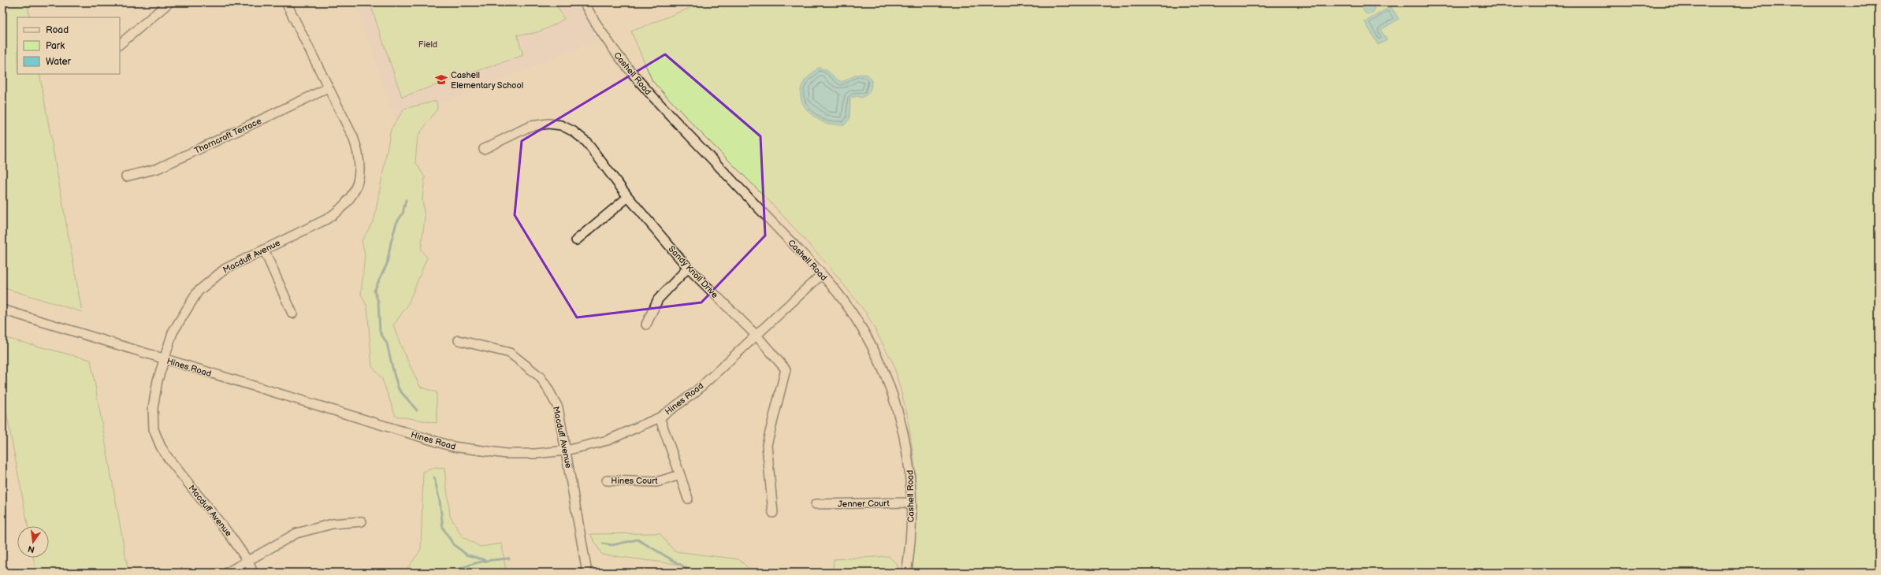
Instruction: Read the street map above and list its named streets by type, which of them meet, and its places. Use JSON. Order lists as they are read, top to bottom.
{
  "streets": {
    "street": [
      "Cashell Road",
      "Thorncroft Terrace",
      "Macduff Avenue",
      "Sandy Knoll Drive",
      "Hines Road",
      "Hines Court",
      "Jenner Court"
    ]
  },
  "crossings": [
    ["Cashell Road", "Hines Road"],
    ["Cashell Road", "Jenner Court"],
    ["Thorncroft Terrace", "Macduff Avenue"],
    ["Macduff Avenue", "Hines Road"],
    ["Sandy Knoll Drive", "Hines Road"]
  ],
  "parks": ["Field"],
  "places": {
    "school or university": ["Cashell Elementary School"]
  },
  "legend": ["Road", "Park", "Water"],
  "north": "bottom"
}
